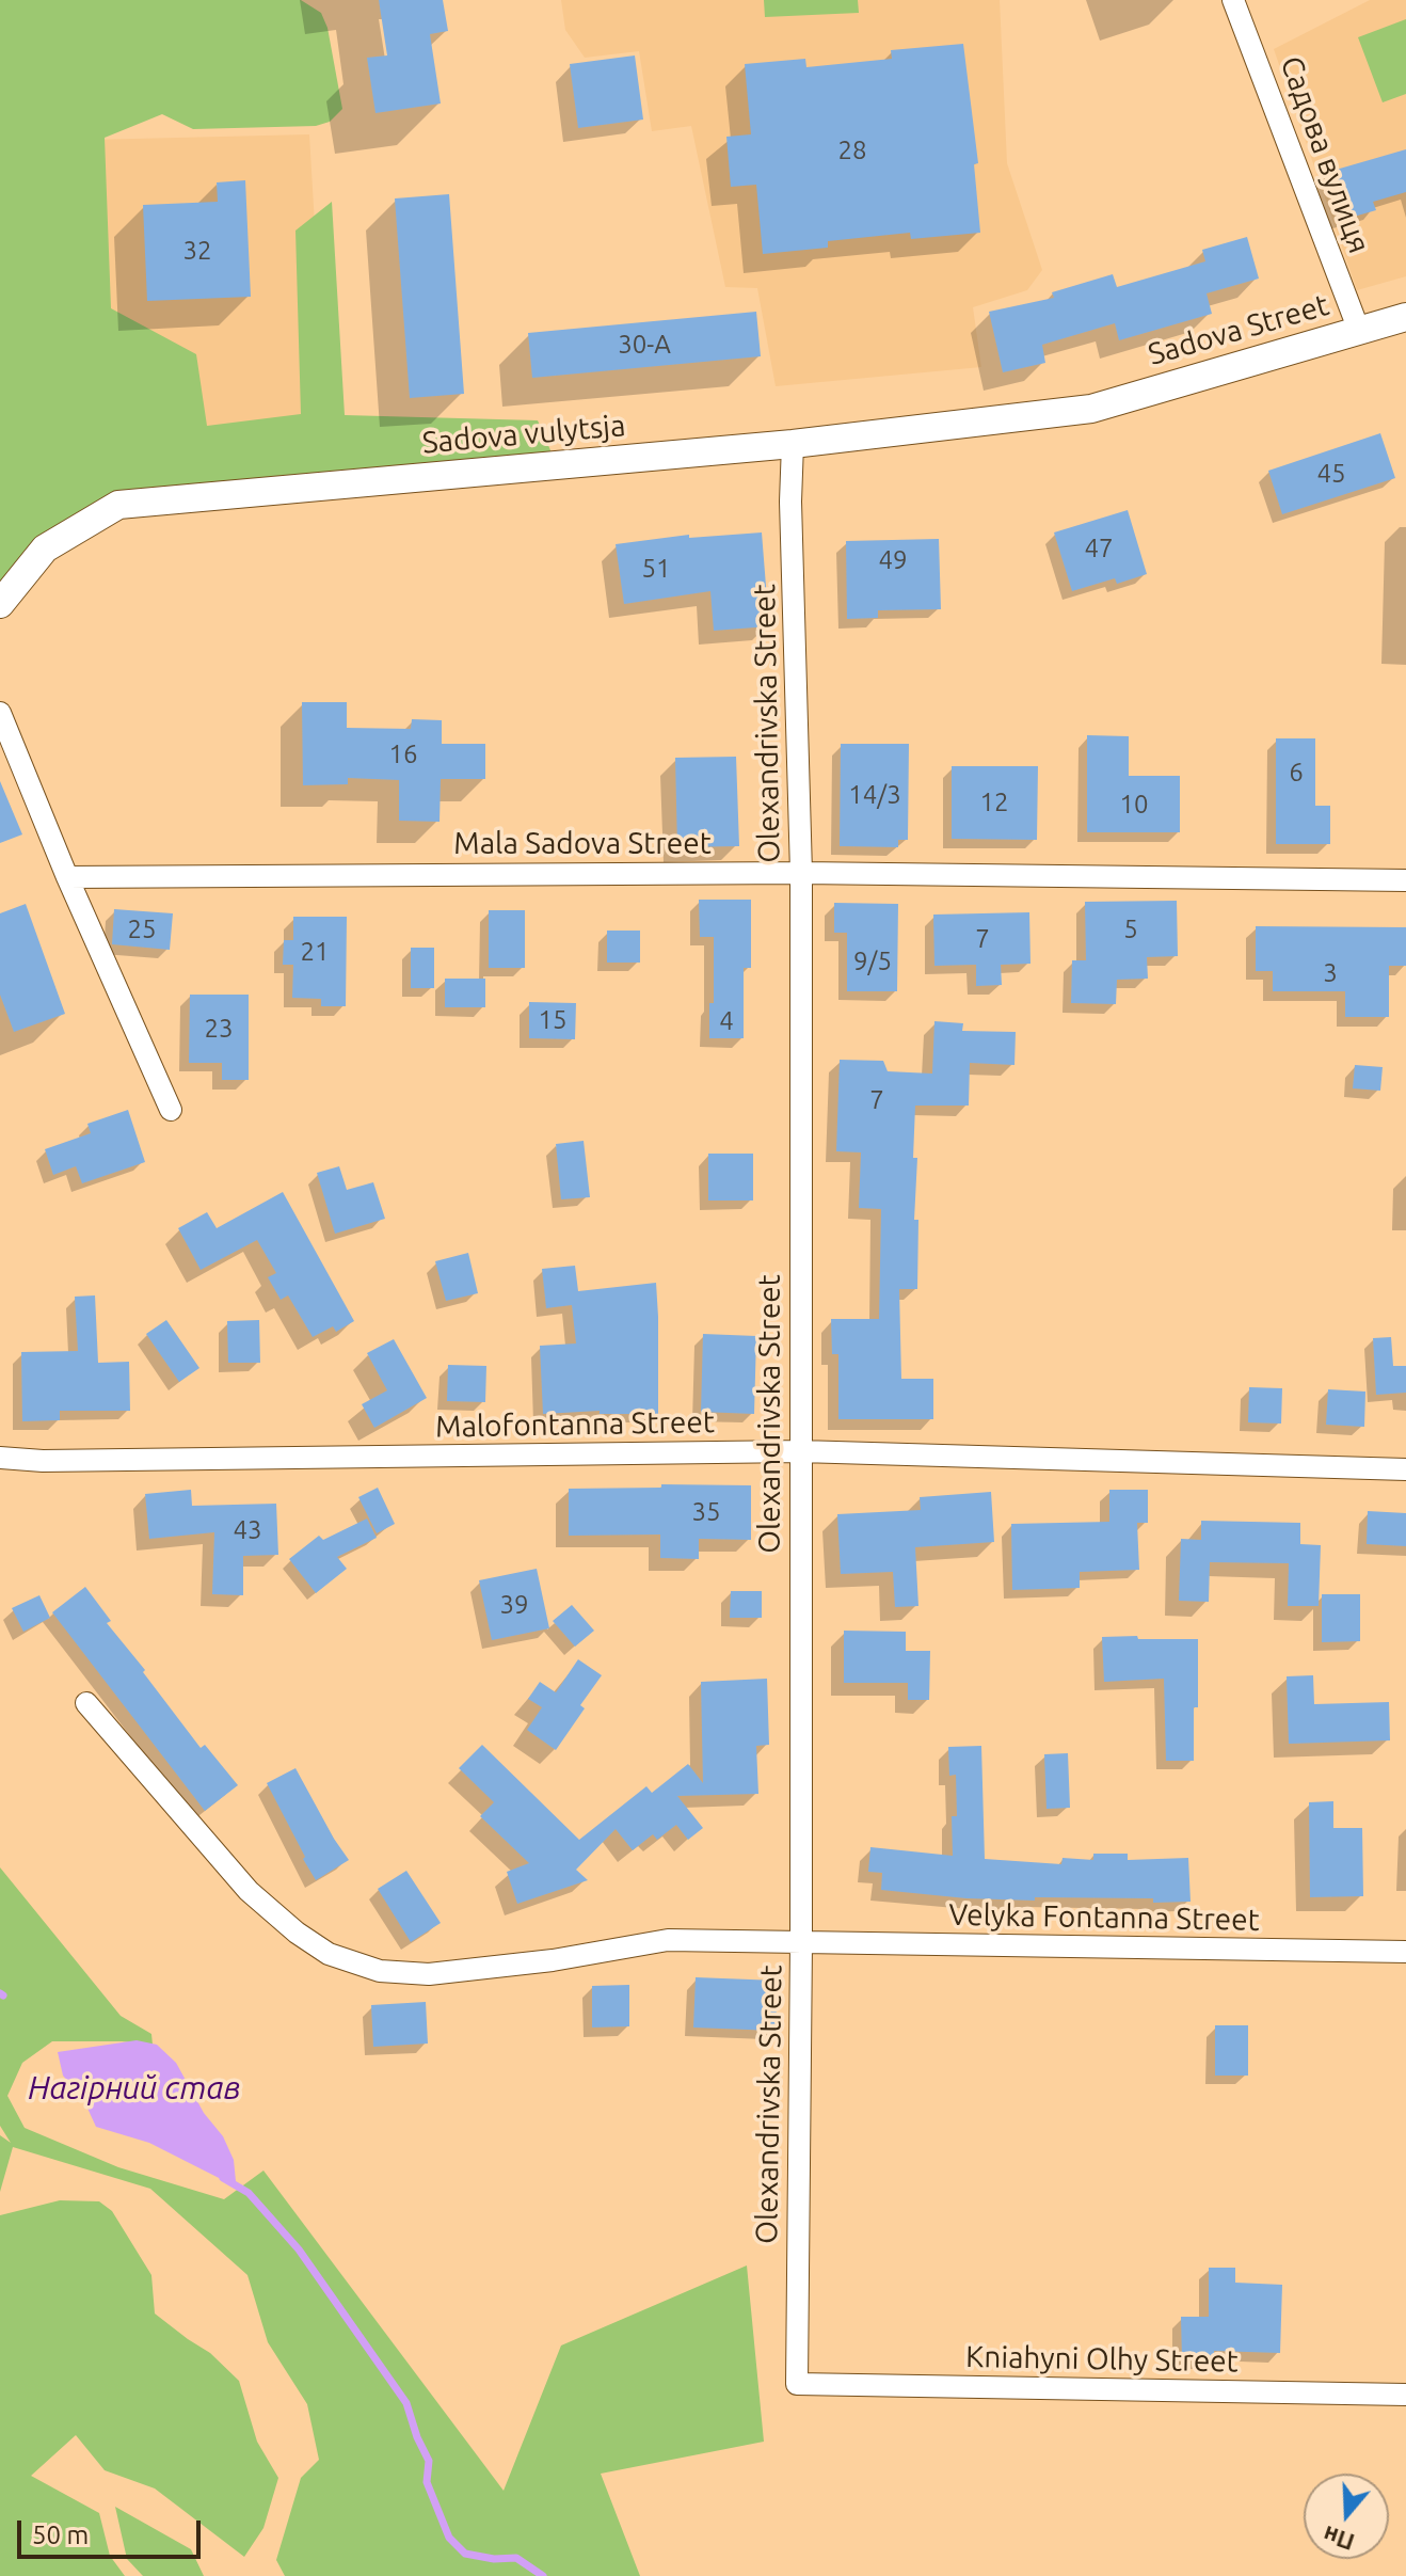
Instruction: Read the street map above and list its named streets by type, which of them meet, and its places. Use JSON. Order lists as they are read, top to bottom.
{
  "streets": {
    "street": [
      "Садова вулиця",
      "Sadova Street",
      "Sadova vulytsja",
      "Olexandrivska Street",
      "Mala Sadova Street",
      "Malofontanna Street",
      "Velyka Fontanna Street",
      "Kniahyni Olhy Street"
    ]
  },
  "crossings": [
    ["Садова вулиця", "Sadova Street"],
    ["Sadova Street", "Sadova vulytsja"],
    ["Sadova Street", "Olexandrivska Street"],
    ["Sadova vulytsja", "Olexandrivska Street"],
    ["Olexandrivska Street", "Mala Sadova Street"],
    ["Olexandrivska Street", "Malofontanna Street"],
    ["Olexandrivska Street", "Velyka Fontanna Street"],
    ["Olexandrivska Street", "Kniahyni Olhy Street"]
  ],
  "water": ["Нагірний став"],
  "house_numbers": [
    "28",
    "32",
    "30-А",
    "45",
    "47",
    "49",
    "51",
    "16",
    "6",
    "14/3",
    "12",
    "10",
    "25",
    "5",
    "7",
    "21",
    "9/5",
    "3",
    "15",
    "4",
    "23",
    "7",
    "35",
    "43",
    "39"
  ],
  "scale_bar": "50 m",
  "north": "bottom"
}
